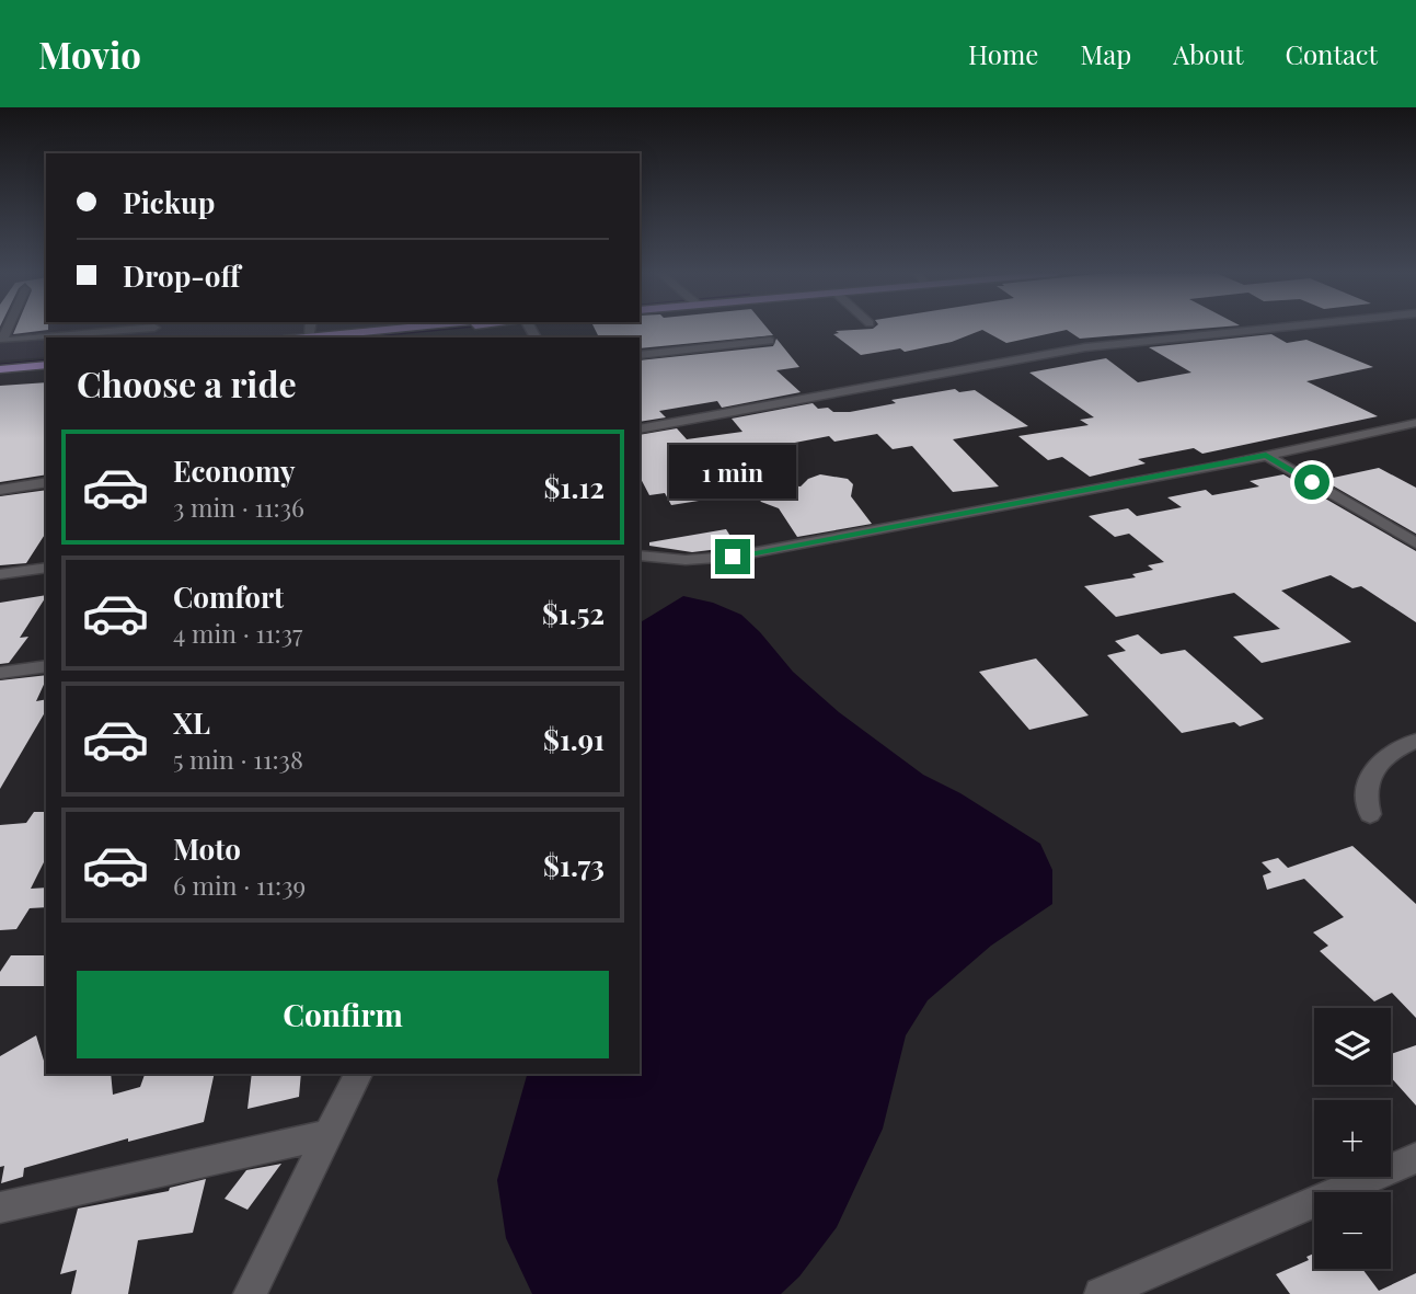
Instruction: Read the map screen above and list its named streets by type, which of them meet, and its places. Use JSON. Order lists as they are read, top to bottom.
{
  "page": {
    "header": "Movio",
    "nav": [
      "Home",
      "Map",
      "About",
      "Contact"
    ],
    "banner": ["Pickup", "Drop-off"],
    "heading": "Choose a ride",
    "list": [
      {
        "name": "Economy",
        "note": "3 min · 11:36",
        "value": "$1.12"
      },
      {
        "name": "Comfort",
        "note": "4 min · 11:37",
        "value": "$1.52"
      },
      {
        "name": "XL",
        "note": "5 min · 11:38",
        "value": "$1.91"
      },
      {
        "name": "Moto",
        "note": "6 min · 11:39",
        "value": "$1.73"
      }
    ],
    "bubble": "1 min",
    "buttons": "Confirm",
    "map_buttons": ["+", "−"]
  }
}
